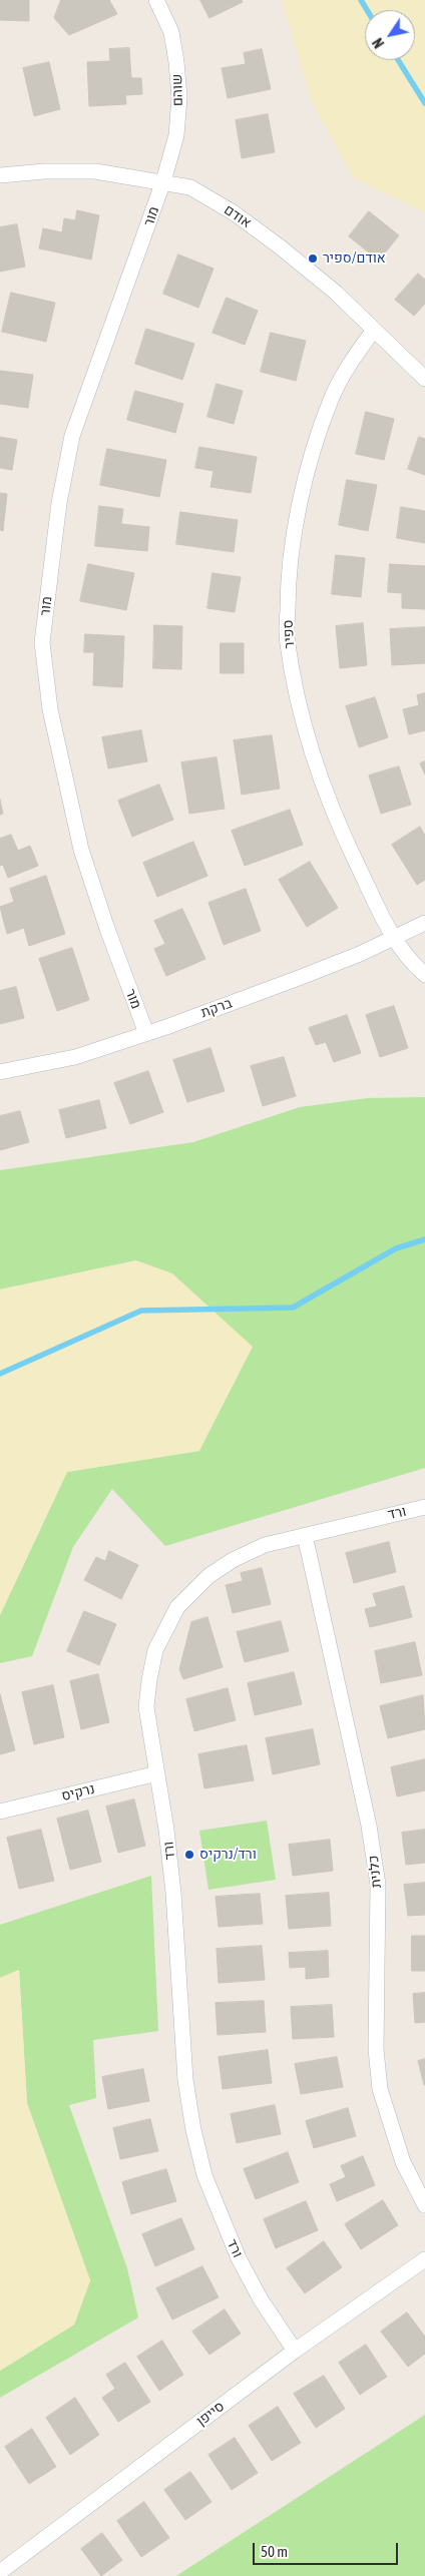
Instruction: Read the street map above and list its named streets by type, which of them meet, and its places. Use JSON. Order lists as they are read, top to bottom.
{
  "streets": {
    "street": [
      "שוהם",
      "מור",
      "אודם",
      "ספיר",
      "ברקת",
      "ורד",
      "נרקיס",
      "כלנית",
      "סייפן"
    ]
  },
  "crossings": [
    ["שוהם", "מור"],
    ["שוהם", "אודם"],
    ["מור", "אודם"],
    ["מור", "ברקת"],
    ["אודם", "ספיר"],
    ["ספיר", "ברקת"],
    ["ורד", "נרקיס"],
    ["ורד", "כלנית"],
    ["ורד", "סייפן"]
  ],
  "places": ["אודם/ספיר", "ורד/נרקיס"],
  "scale_bar": "50 m",
  "north": "bottom left"
}
